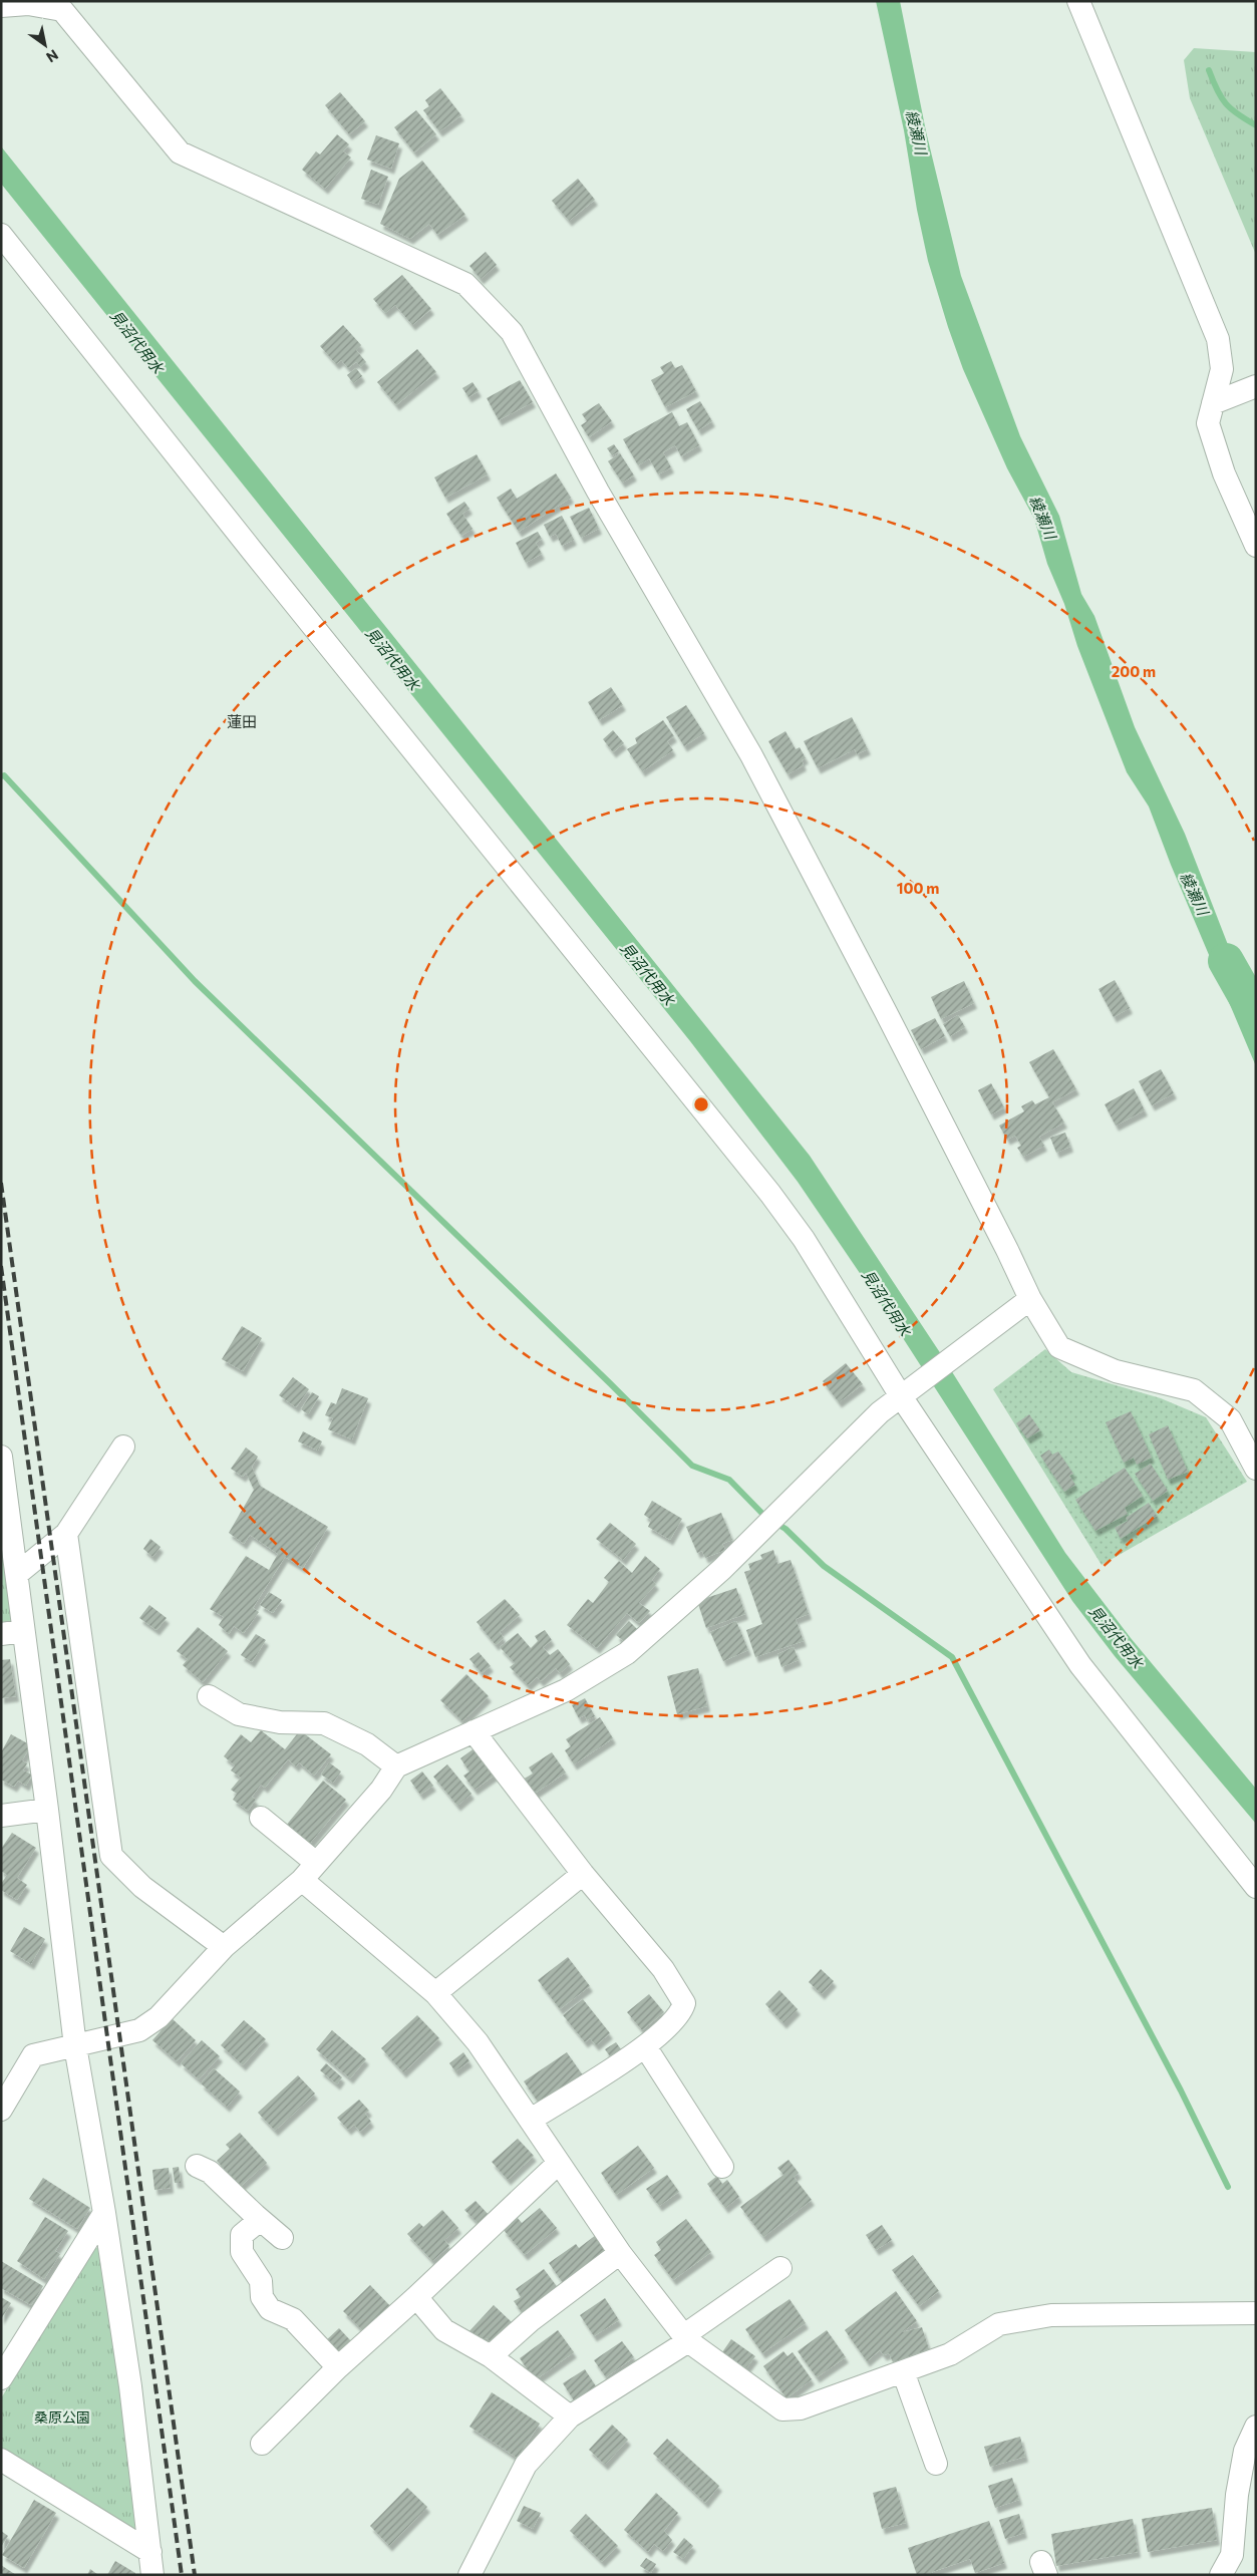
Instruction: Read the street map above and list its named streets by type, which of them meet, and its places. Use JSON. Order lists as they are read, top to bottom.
{
  "districts": ["蓮田"],
  "water": ["綾瀬川", "見沼代用水"],
  "parks": ["桑原公園"],
  "north": "bottom right",
  "rings": ["200 m", "100 m"]
}
